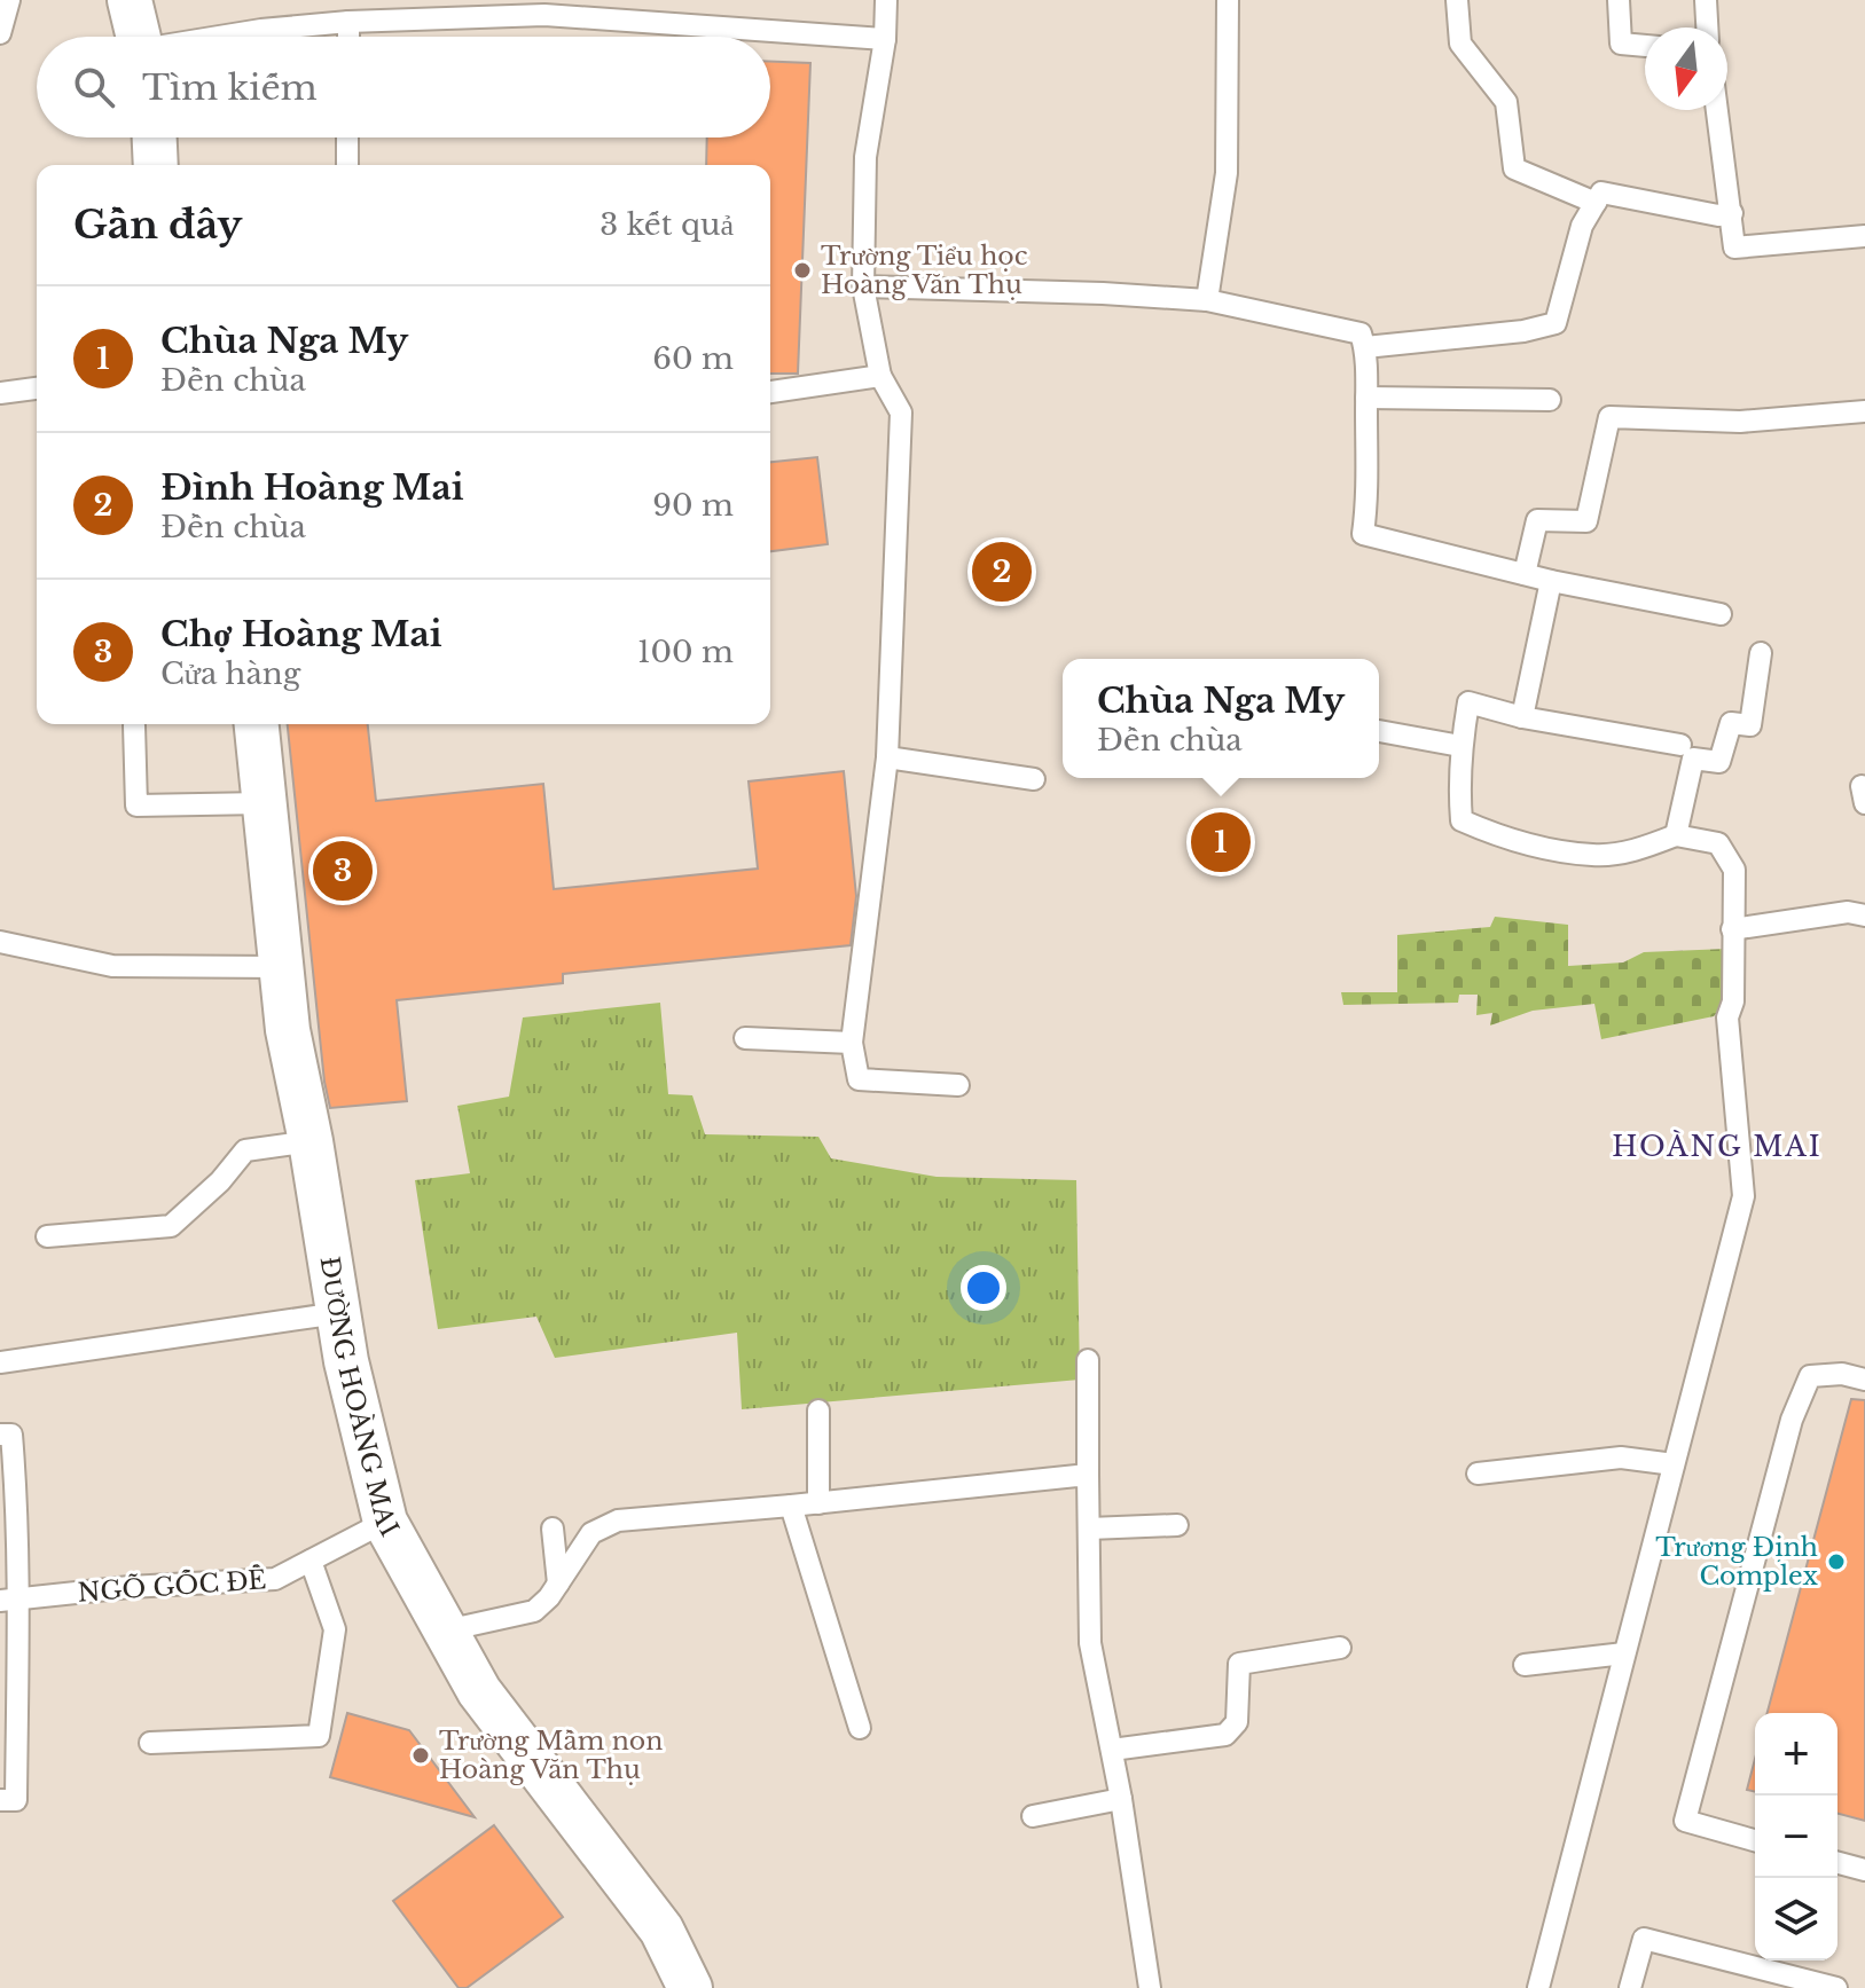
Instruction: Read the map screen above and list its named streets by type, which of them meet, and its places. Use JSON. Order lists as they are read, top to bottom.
{
  "streets": {
    "street": ["ĐƯỜNG HOÀNG MAI"],
    "lane": ["NGÕ GỐC ĐỀ"]
  },
  "crossings": [
    ["ĐƯỜNG HOÀNG MAI", "NGÕ GỐC ĐỀ"]
  ],
  "districts": ["HOÀNG MAI"],
  "places": ["Trường Tiểu học Hoàng Văn Thụ", "Trương Định Complex", "Trường Mầm non Hoàng Văn Thụ"],
  "north": "bottom",
  "page": {
    "search": "Tìm kiếm",
    "heading": ["Gần đây", "3 kết quả"],
    "list": [
      {
        "mark": "1",
        "name": "Chùa Nga My",
        "note": "Đền chùa",
        "value": "60 m"
      },
      {
        "mark": "2",
        "name": "Đình Hoàng Mai",
        "note": "Đền chùa",
        "value": "90 m"
      },
      {
        "mark": "3",
        "name": "Chợ Hoàng Mai",
        "note": "Cửa hàng",
        "value": "100 m"
      }
    ],
    "pins": ["2", "1", "3"],
    "popup": ["Chùa Nga My", "Đền chùa"],
    "map_buttons": ["+", "−"]
  }
}
